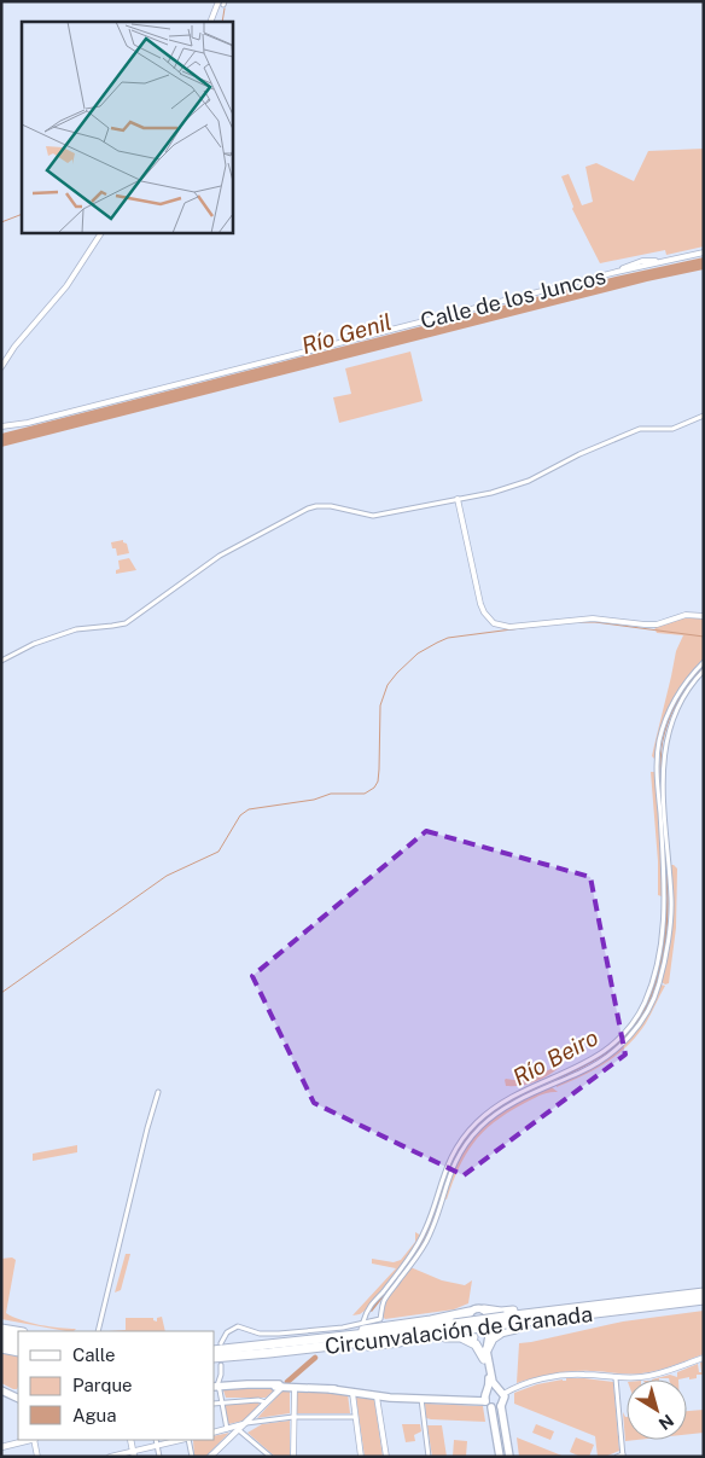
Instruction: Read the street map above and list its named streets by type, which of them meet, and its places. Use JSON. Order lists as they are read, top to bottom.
{
  "streets": {
    "highway": ["Circunvalación de Granada"],
    "street": ["Calle de los Juncos"]
  },
  "water": ["Río Genil", "Río Beiro"],
  "legend": ["Calle", "Parque", "Agua"],
  "north": "bottom right"
}
